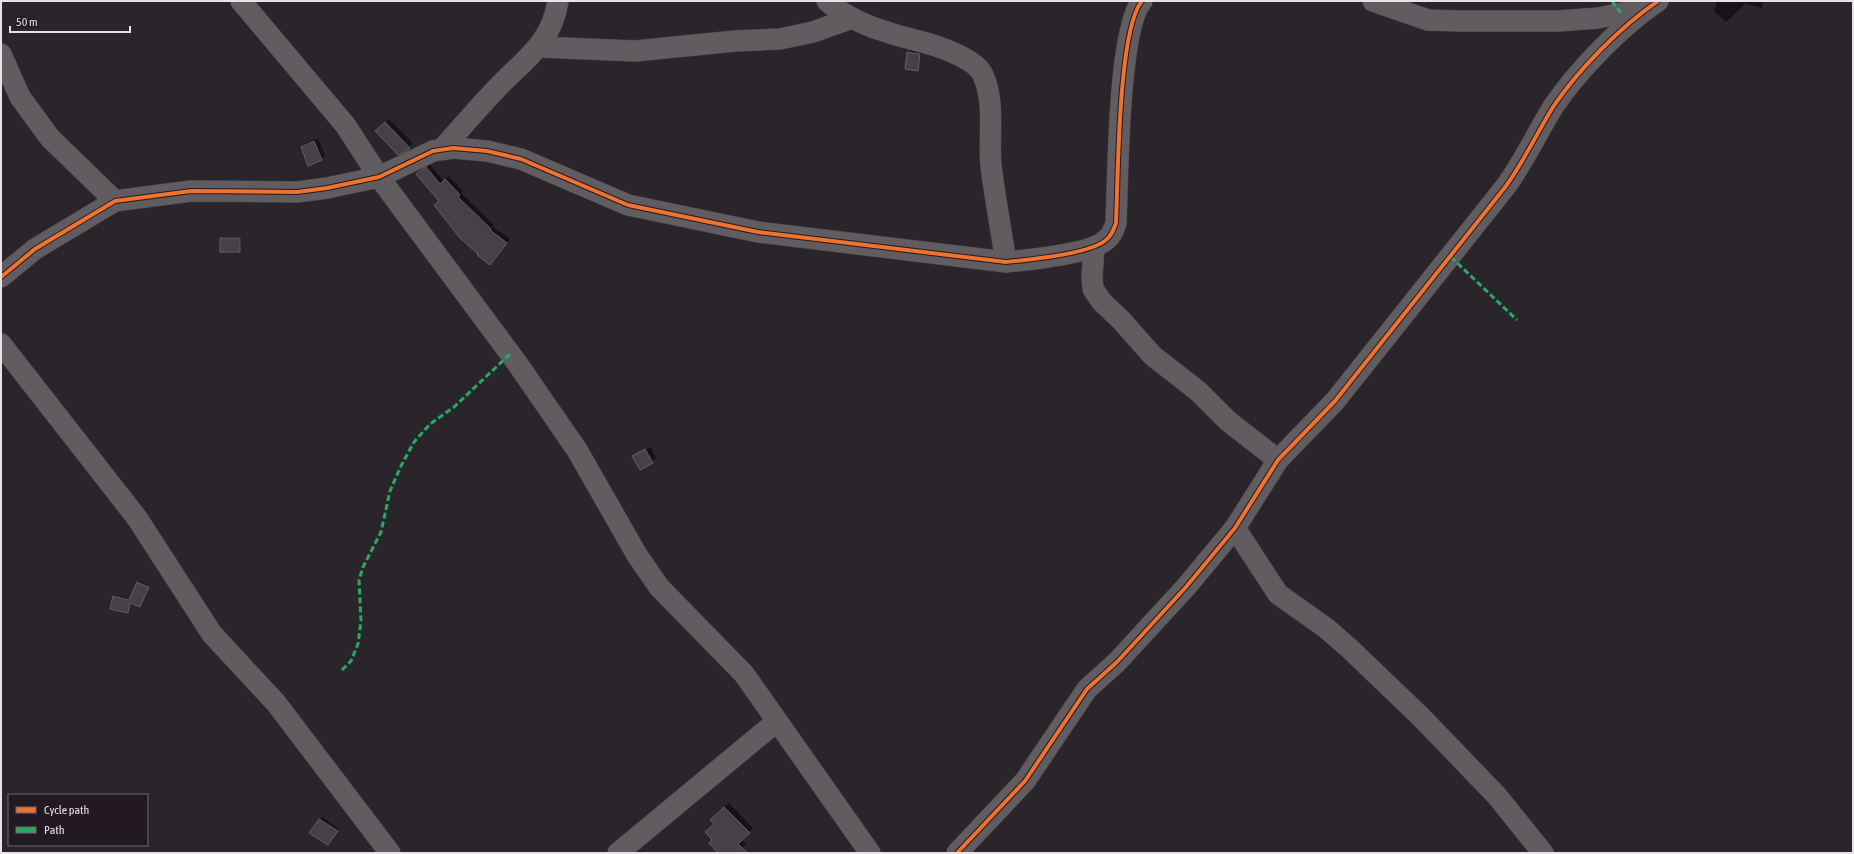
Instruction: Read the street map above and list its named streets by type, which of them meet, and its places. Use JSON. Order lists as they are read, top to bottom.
{
  "legend": ["Cycle path", "Path"],
  "scale_bar": "50 m"
}
